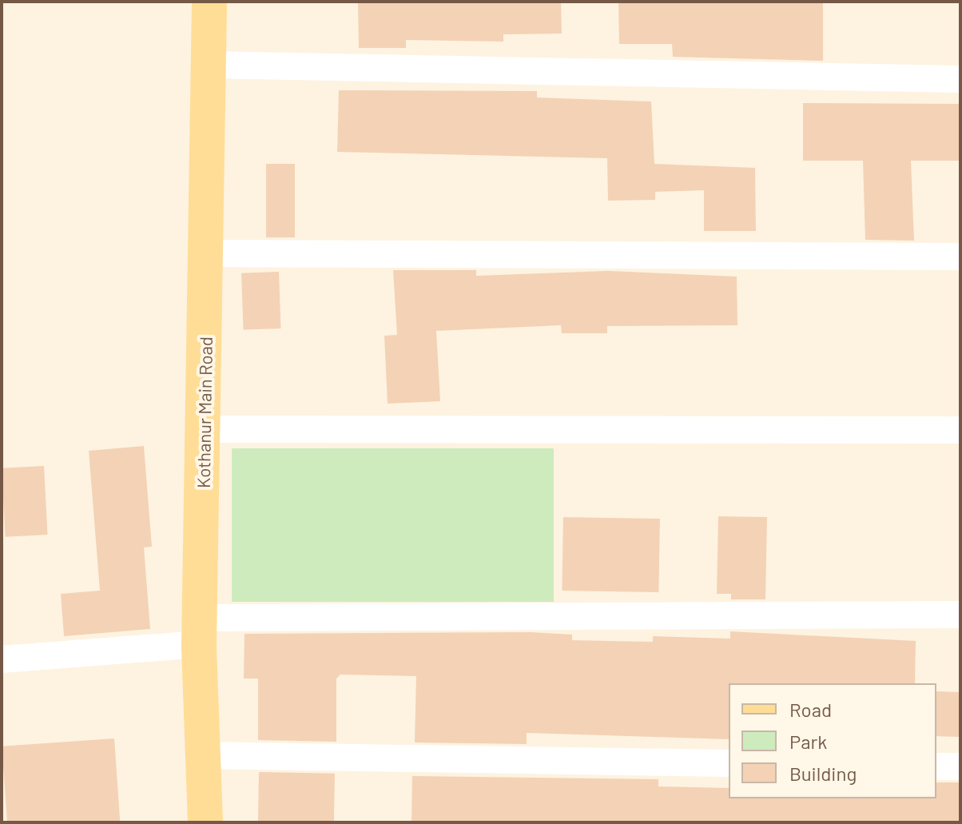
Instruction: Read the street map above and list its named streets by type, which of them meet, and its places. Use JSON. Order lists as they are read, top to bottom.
{
  "streets": {
    "main road": ["Kothanur Main Road"]
  },
  "legend": ["Road", "Park", "Building"]
}
